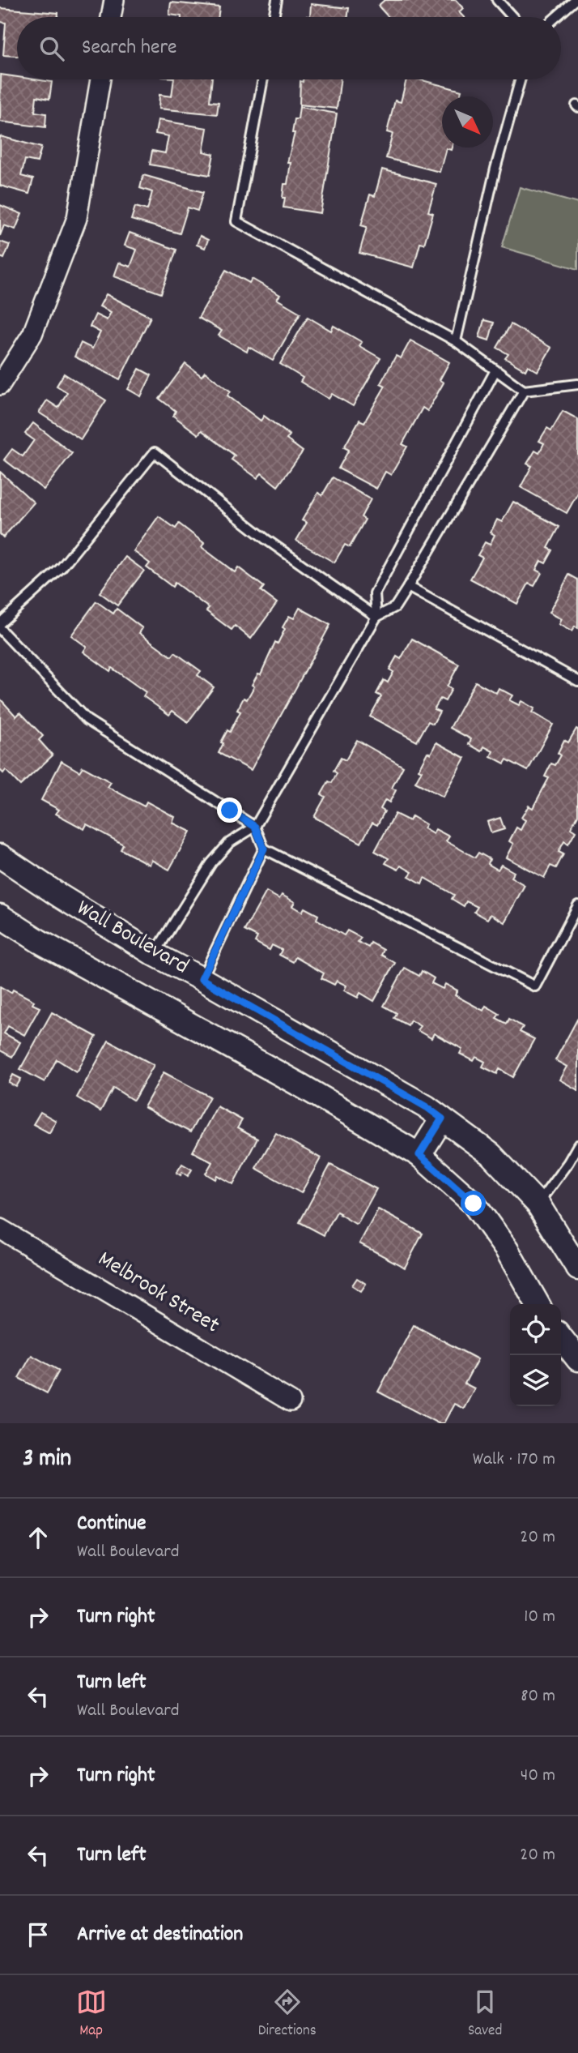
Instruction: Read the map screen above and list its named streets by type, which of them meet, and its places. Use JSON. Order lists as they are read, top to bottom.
{
  "streets": {
    "street": ["Wall Boulevard", "Melbrook Street"]
  },
  "north": "bottom right",
  "page": {
    "search": "Search here",
    "heading": ["3 min", "Walk · 170 m"],
    "list": [
      ["Continue", "Wall Boulevard", "20 m"],
      ["Turn right", "10 m"],
      ["Turn left", "Wall Boulevard", "80 m"],
      ["Turn right", "40 m"],
      ["Turn left", "20 m"],
      "Arrive at destination"
    ],
    "nav": ["Map", "Directions", "Saved"]
  }
}
